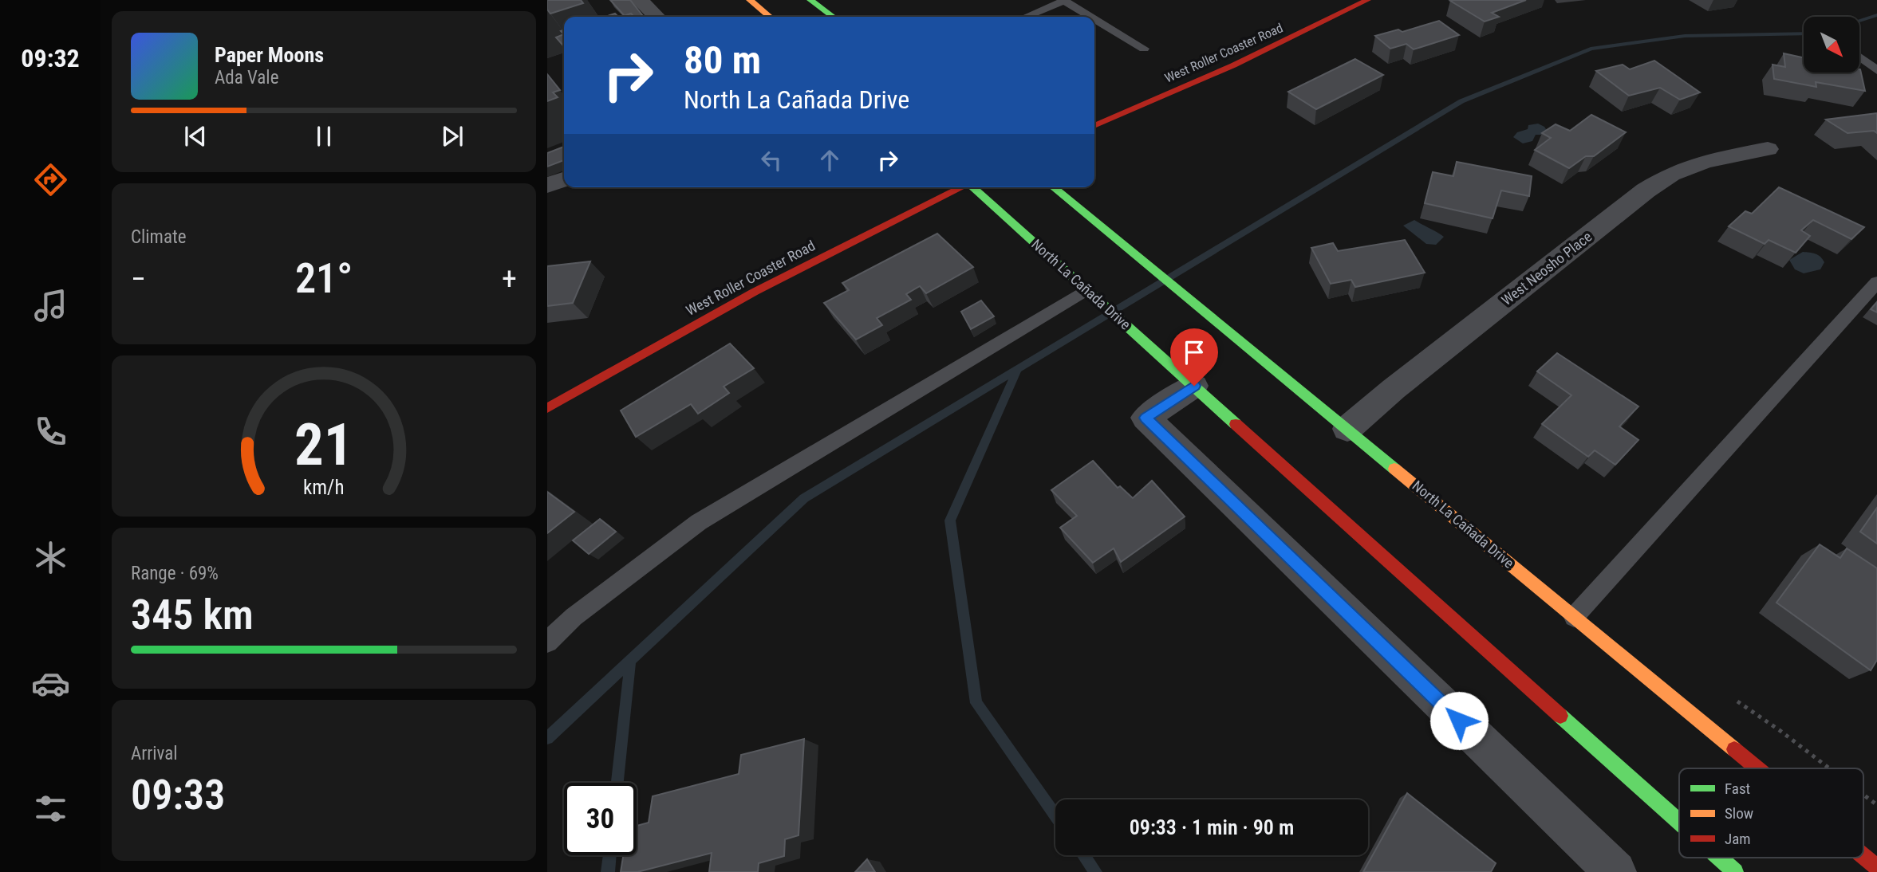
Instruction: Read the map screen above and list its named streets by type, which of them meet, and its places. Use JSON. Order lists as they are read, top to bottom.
{
  "streets": {
    "main road": ["West Roller Coaster Road", "North La Cañada Drive"],
    "street": ["West Neosho Place"]
  },
  "crossings": [
    ["West Neosho Place", "North La Cañada Drive"]
  ],
  "legend": ["Fast", "Slow", "Jam"],
  "north": "bottom right",
  "page": {
    "tabs": "09:32",
    "turn": ["80 m", "North La Cañada Drive"],
    "song": ["Paper Moons", "Ada Vale"],
    "tile": [
      "Climate",
      ["Range · 69%", "345 km"],
      ["Arrival", "09:33"]
    ],
    "heat": ["−", "21°", "+"],
    "limit": "30",
    "trip": "09:33 · 1 min · 90 m",
    "gauge": ["21", "km/h"]
  }
}
